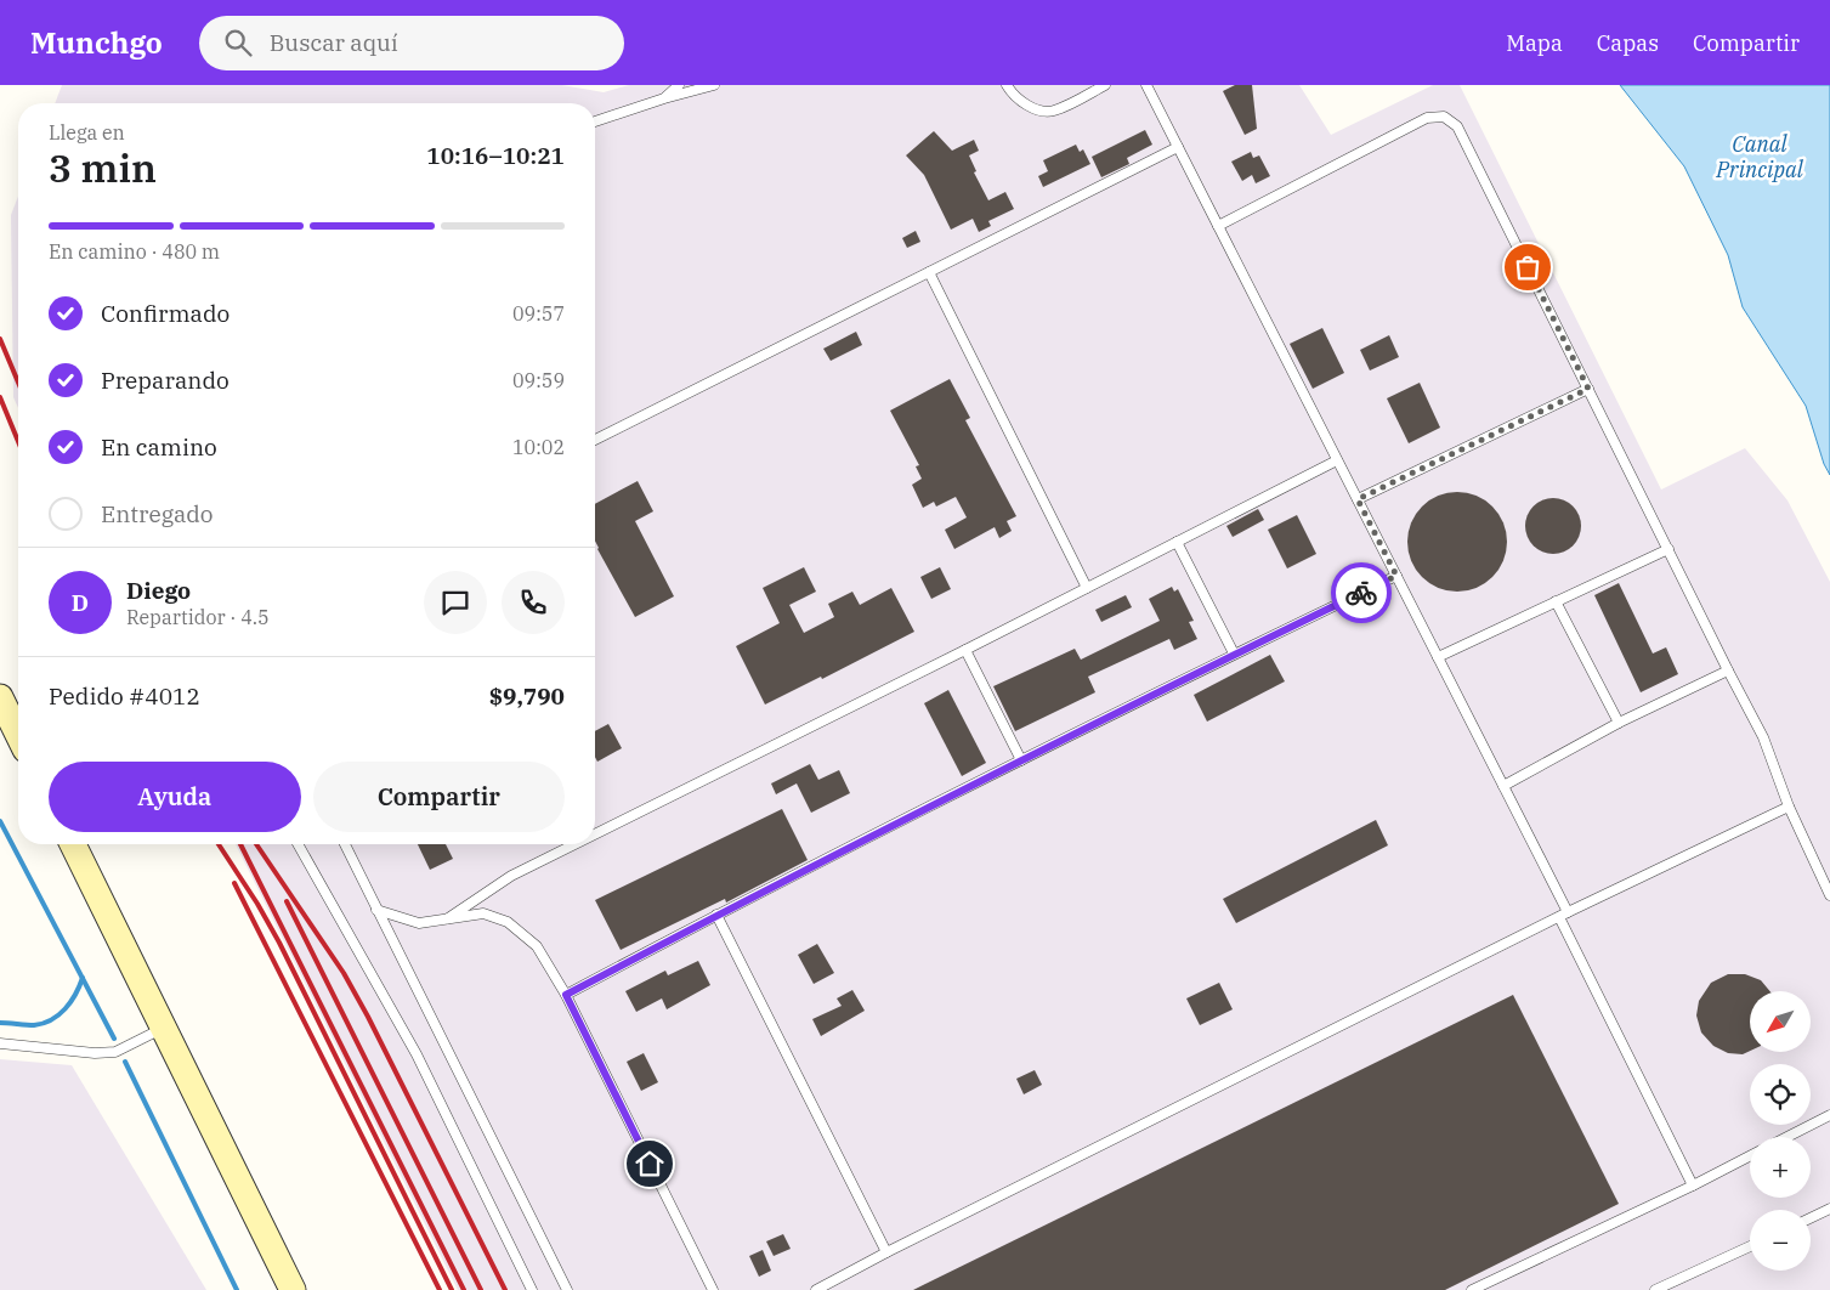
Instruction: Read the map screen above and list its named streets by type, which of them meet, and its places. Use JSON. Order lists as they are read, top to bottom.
{
  "water": ["Canal Principal"],
  "north": "bottom left",
  "page": {
    "header": "Munchgo",
    "search": "Buscar aquí",
    "nav": ["Mapa", "Capas", "Compartir"],
    "heading": ["3 min", "Llega en", "10:16–10:21"],
    "panel": [
      "Diego",
      "Repartidor · 4.5",
      "Pedido #4012",
      "$9,790"
    ],
    "bar": "En camino · 480 m",
    "list": [
      ["Confirmado", "09:57"],
      ["Preparando", "09:59"],
      ["En camino", "10:02"],
      "Entregado"
    ],
    "round": "D",
    "buttons": ["Ayuda", "Compartir"],
    "map_buttons": ["+", "−"]
  }
}
